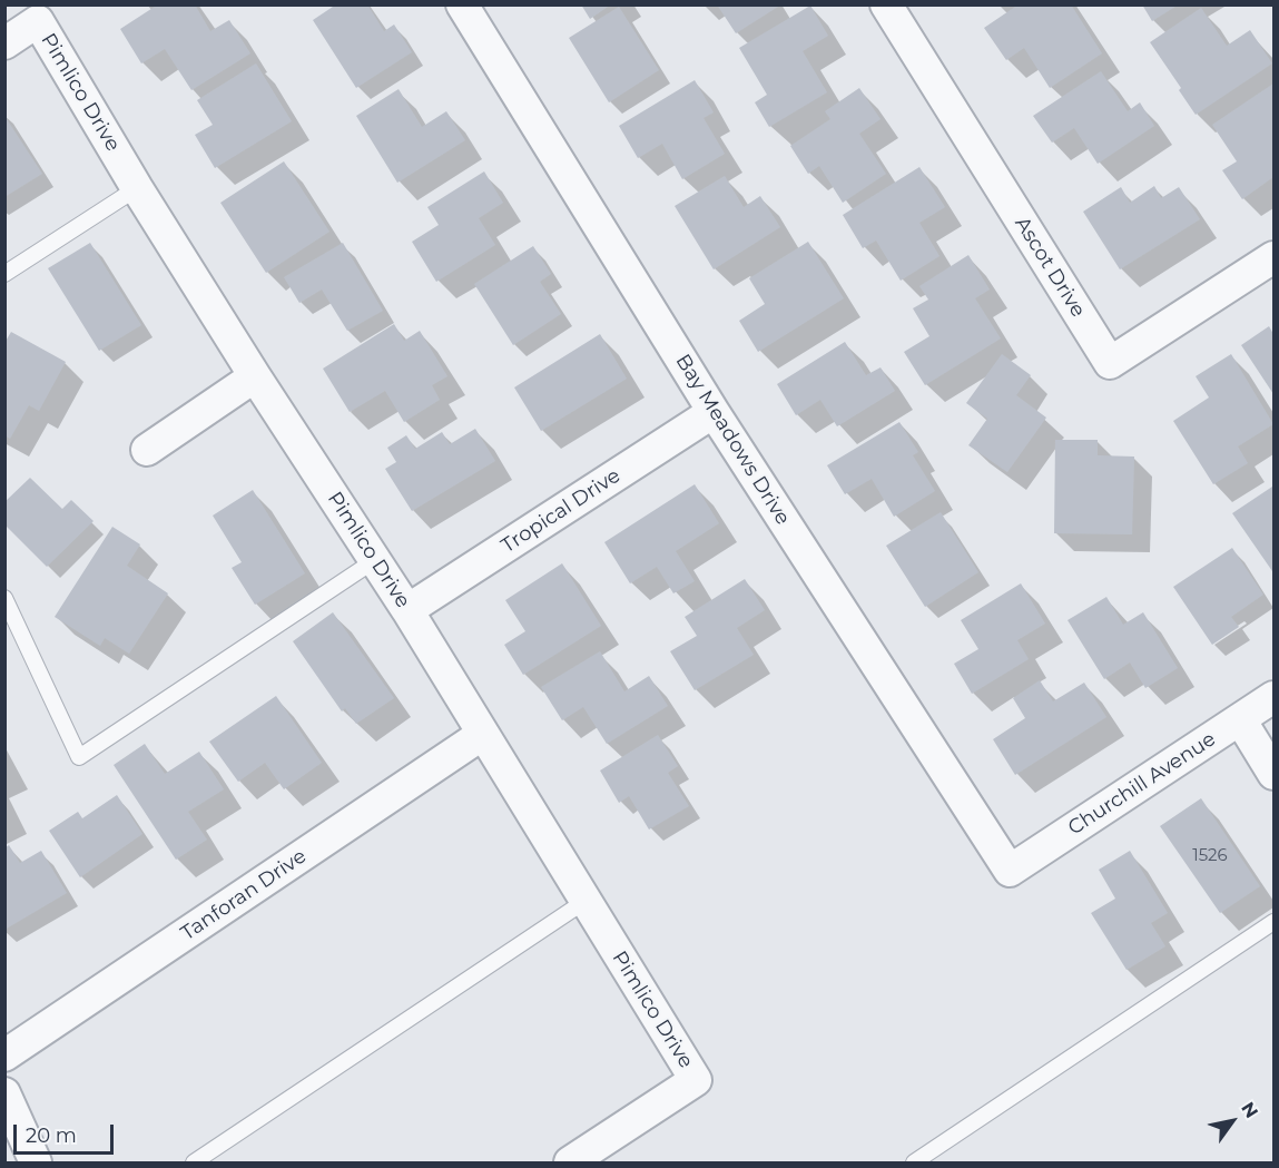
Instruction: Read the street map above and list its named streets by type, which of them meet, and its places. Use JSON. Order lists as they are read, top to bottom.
{
  "streets": {
    "street": [
      "Pimlico Drive",
      "Ascot Drive",
      "Bay Meadows Drive",
      "Tropical Drive",
      "Churchill Avenue",
      "Tanforan Drive"
    ]
  },
  "crossings": [
    ["Pimlico Drive", "Tropical Drive"],
    ["Pimlico Drive", "Tanforan Drive"],
    ["Bay Meadows Drive", "Tropical Drive"],
    ["Bay Meadows Drive", "Churchill Avenue"]
  ],
  "house_numbers": ["1526"],
  "scale_bar": "20 m",
  "north": "top right"
}
